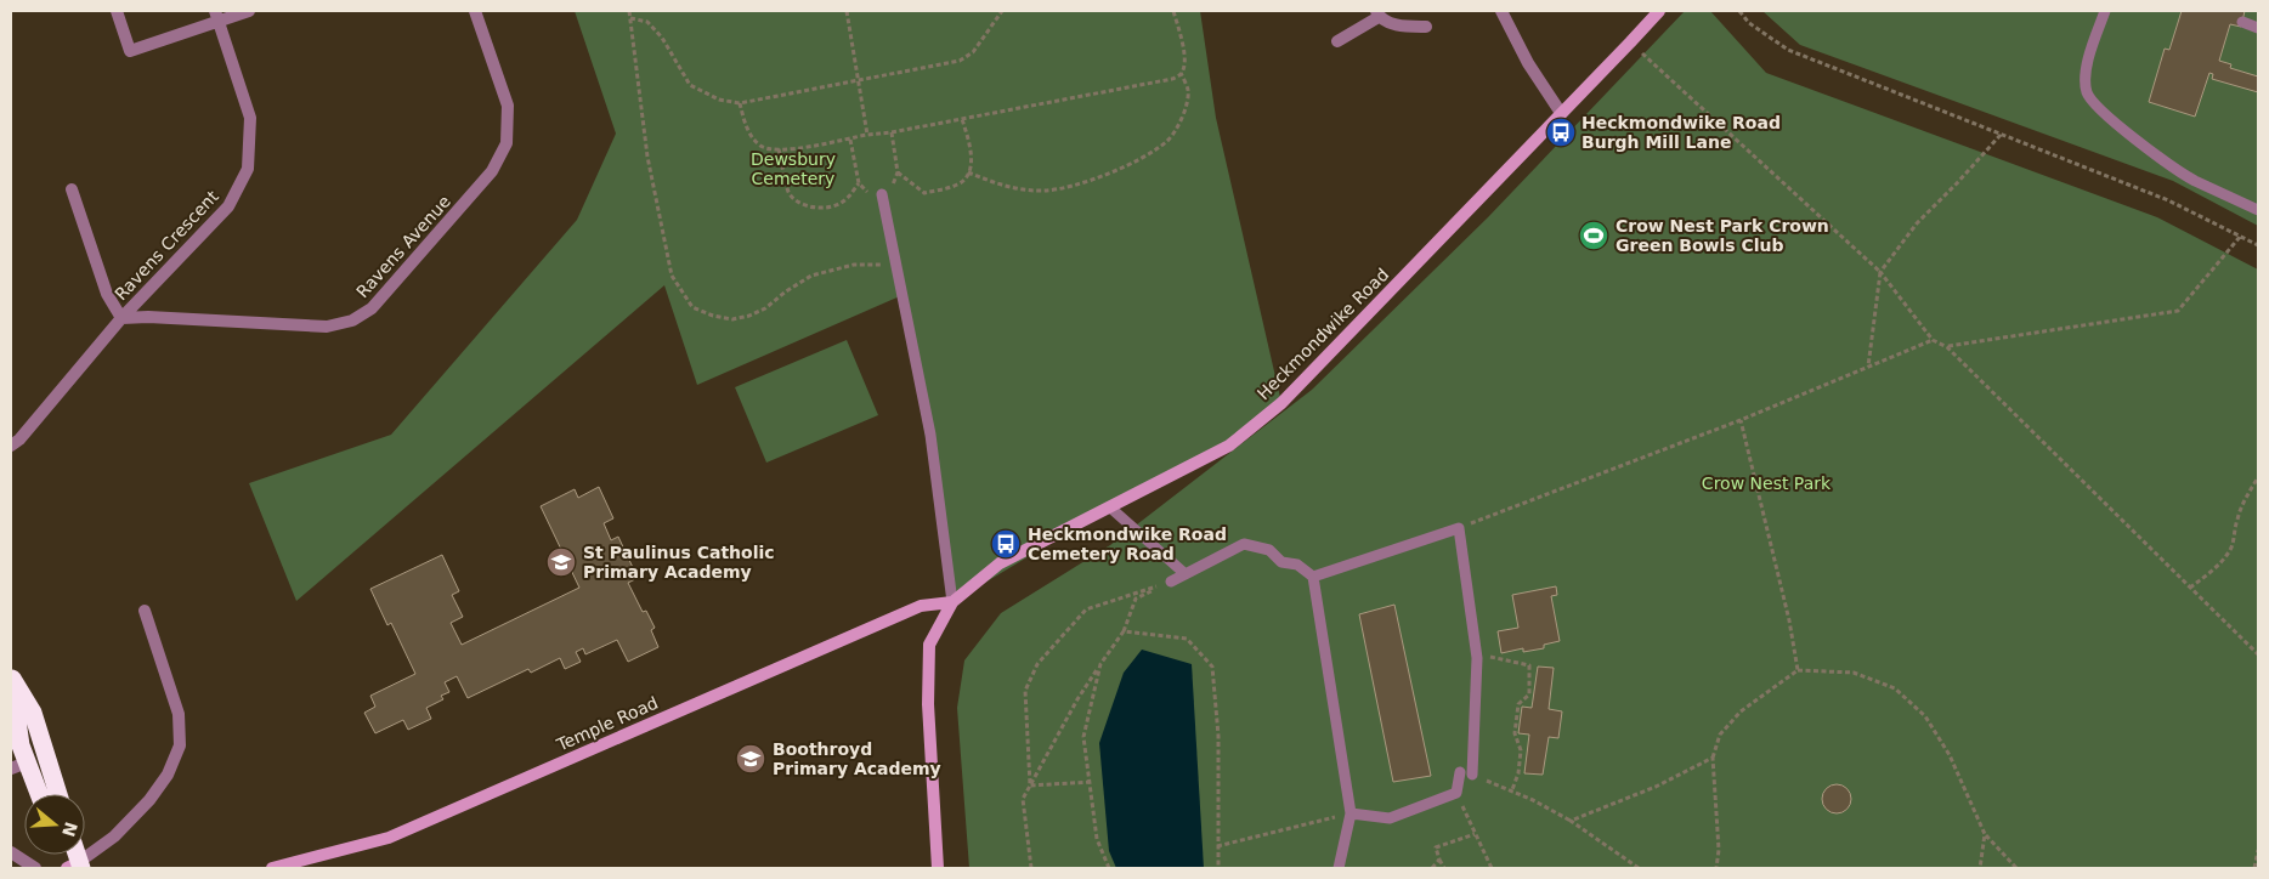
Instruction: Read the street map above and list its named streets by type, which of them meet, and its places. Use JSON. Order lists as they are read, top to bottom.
{
  "streets": {
    "main road": ["Heckmondwike Road", "Temple Road"],
    "street": ["Ravens Crescent", "Ravens Avenue"]
  },
  "crossings": [
    ["Ravens Crescent", "Ravens Avenue"],
    ["Heckmondwike Road", "Temple Road"]
  ],
  "parks": ["Dewsbury Cemetery", "Crow Nest Park"],
  "places": {
    "bus stop": ["Heckmondwike Road Burgh Mill Lane", "Heckmondwike Road Cemetery Road"],
    "sports": ["Crow Nest Park Crown Green Bowls Club"],
    "school or university": ["St Paulinus Catholic Primary Academy", "Boothroyd Primary Academy"]
  },
  "north": "right"
}
